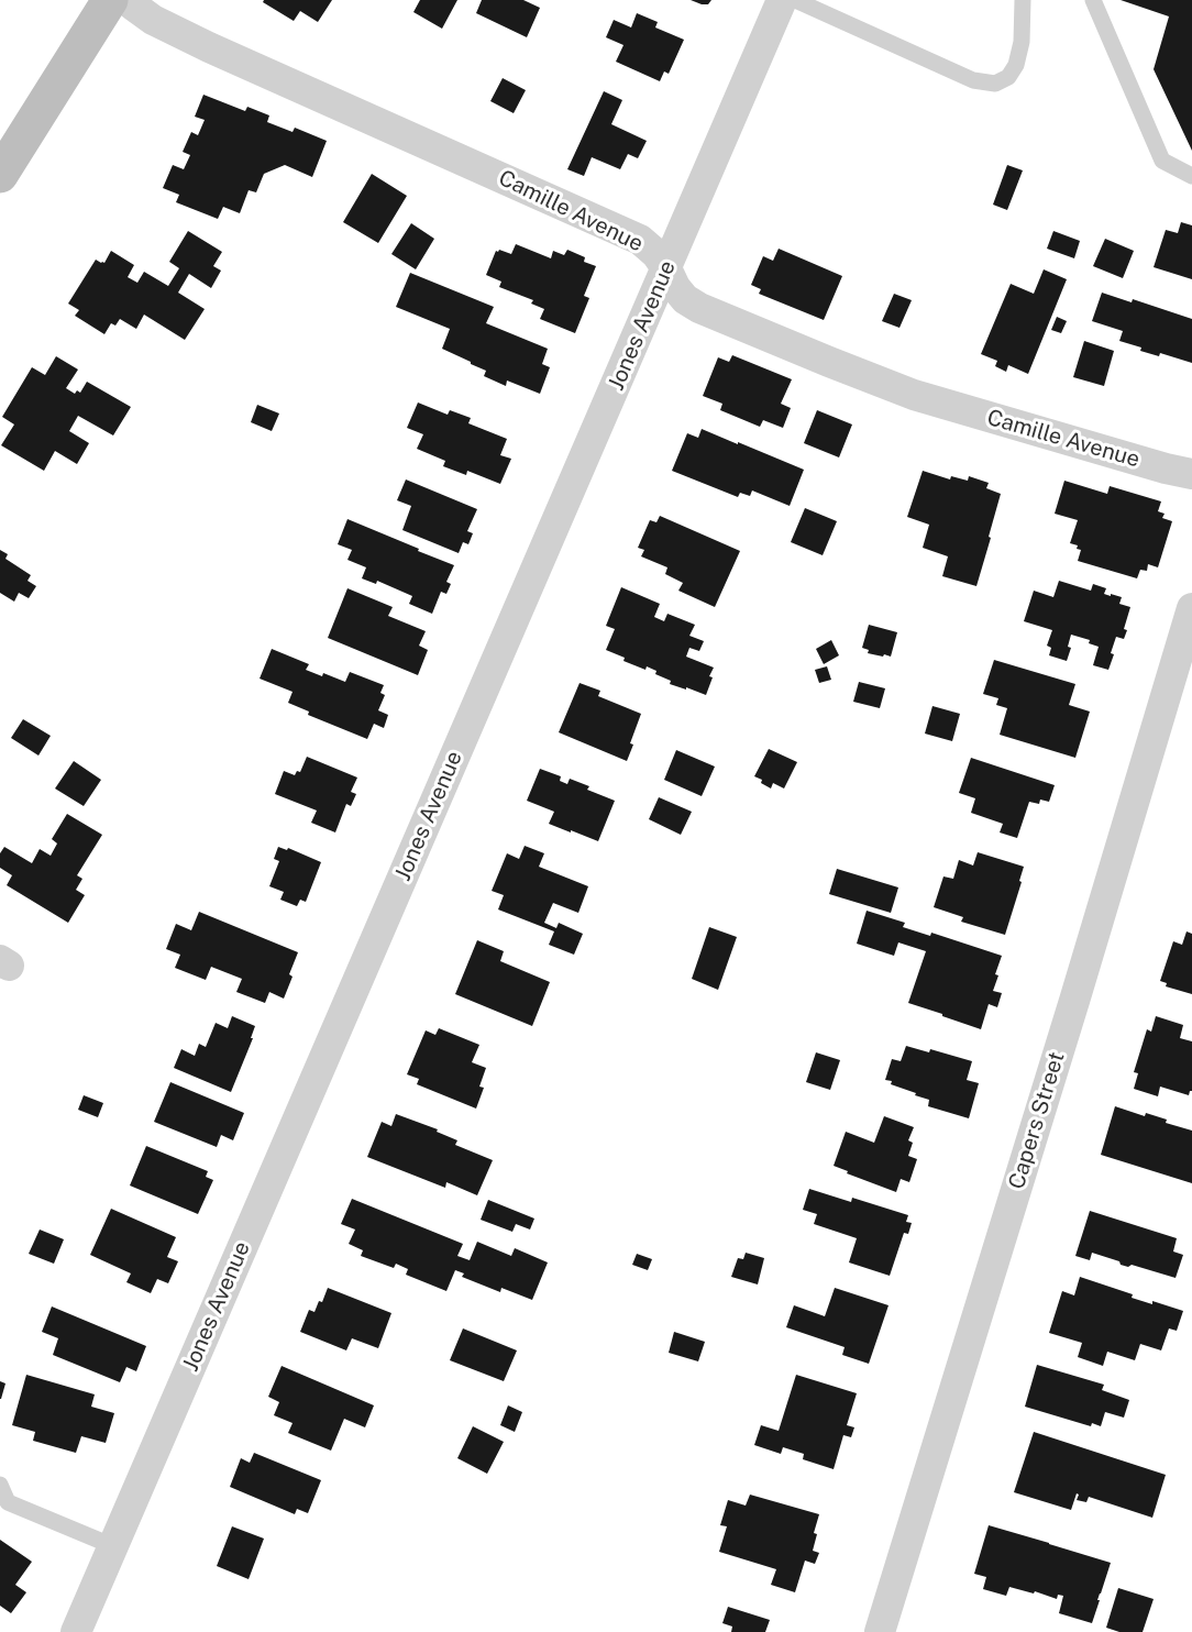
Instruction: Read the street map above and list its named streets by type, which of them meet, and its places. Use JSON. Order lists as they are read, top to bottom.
{
  "streets": {
    "street": ["Camille Avenue", "Jones Avenue", "Capers Street"]
  },
  "crossings": [
    ["Camille Avenue", "Jones Avenue"]
  ]
}
